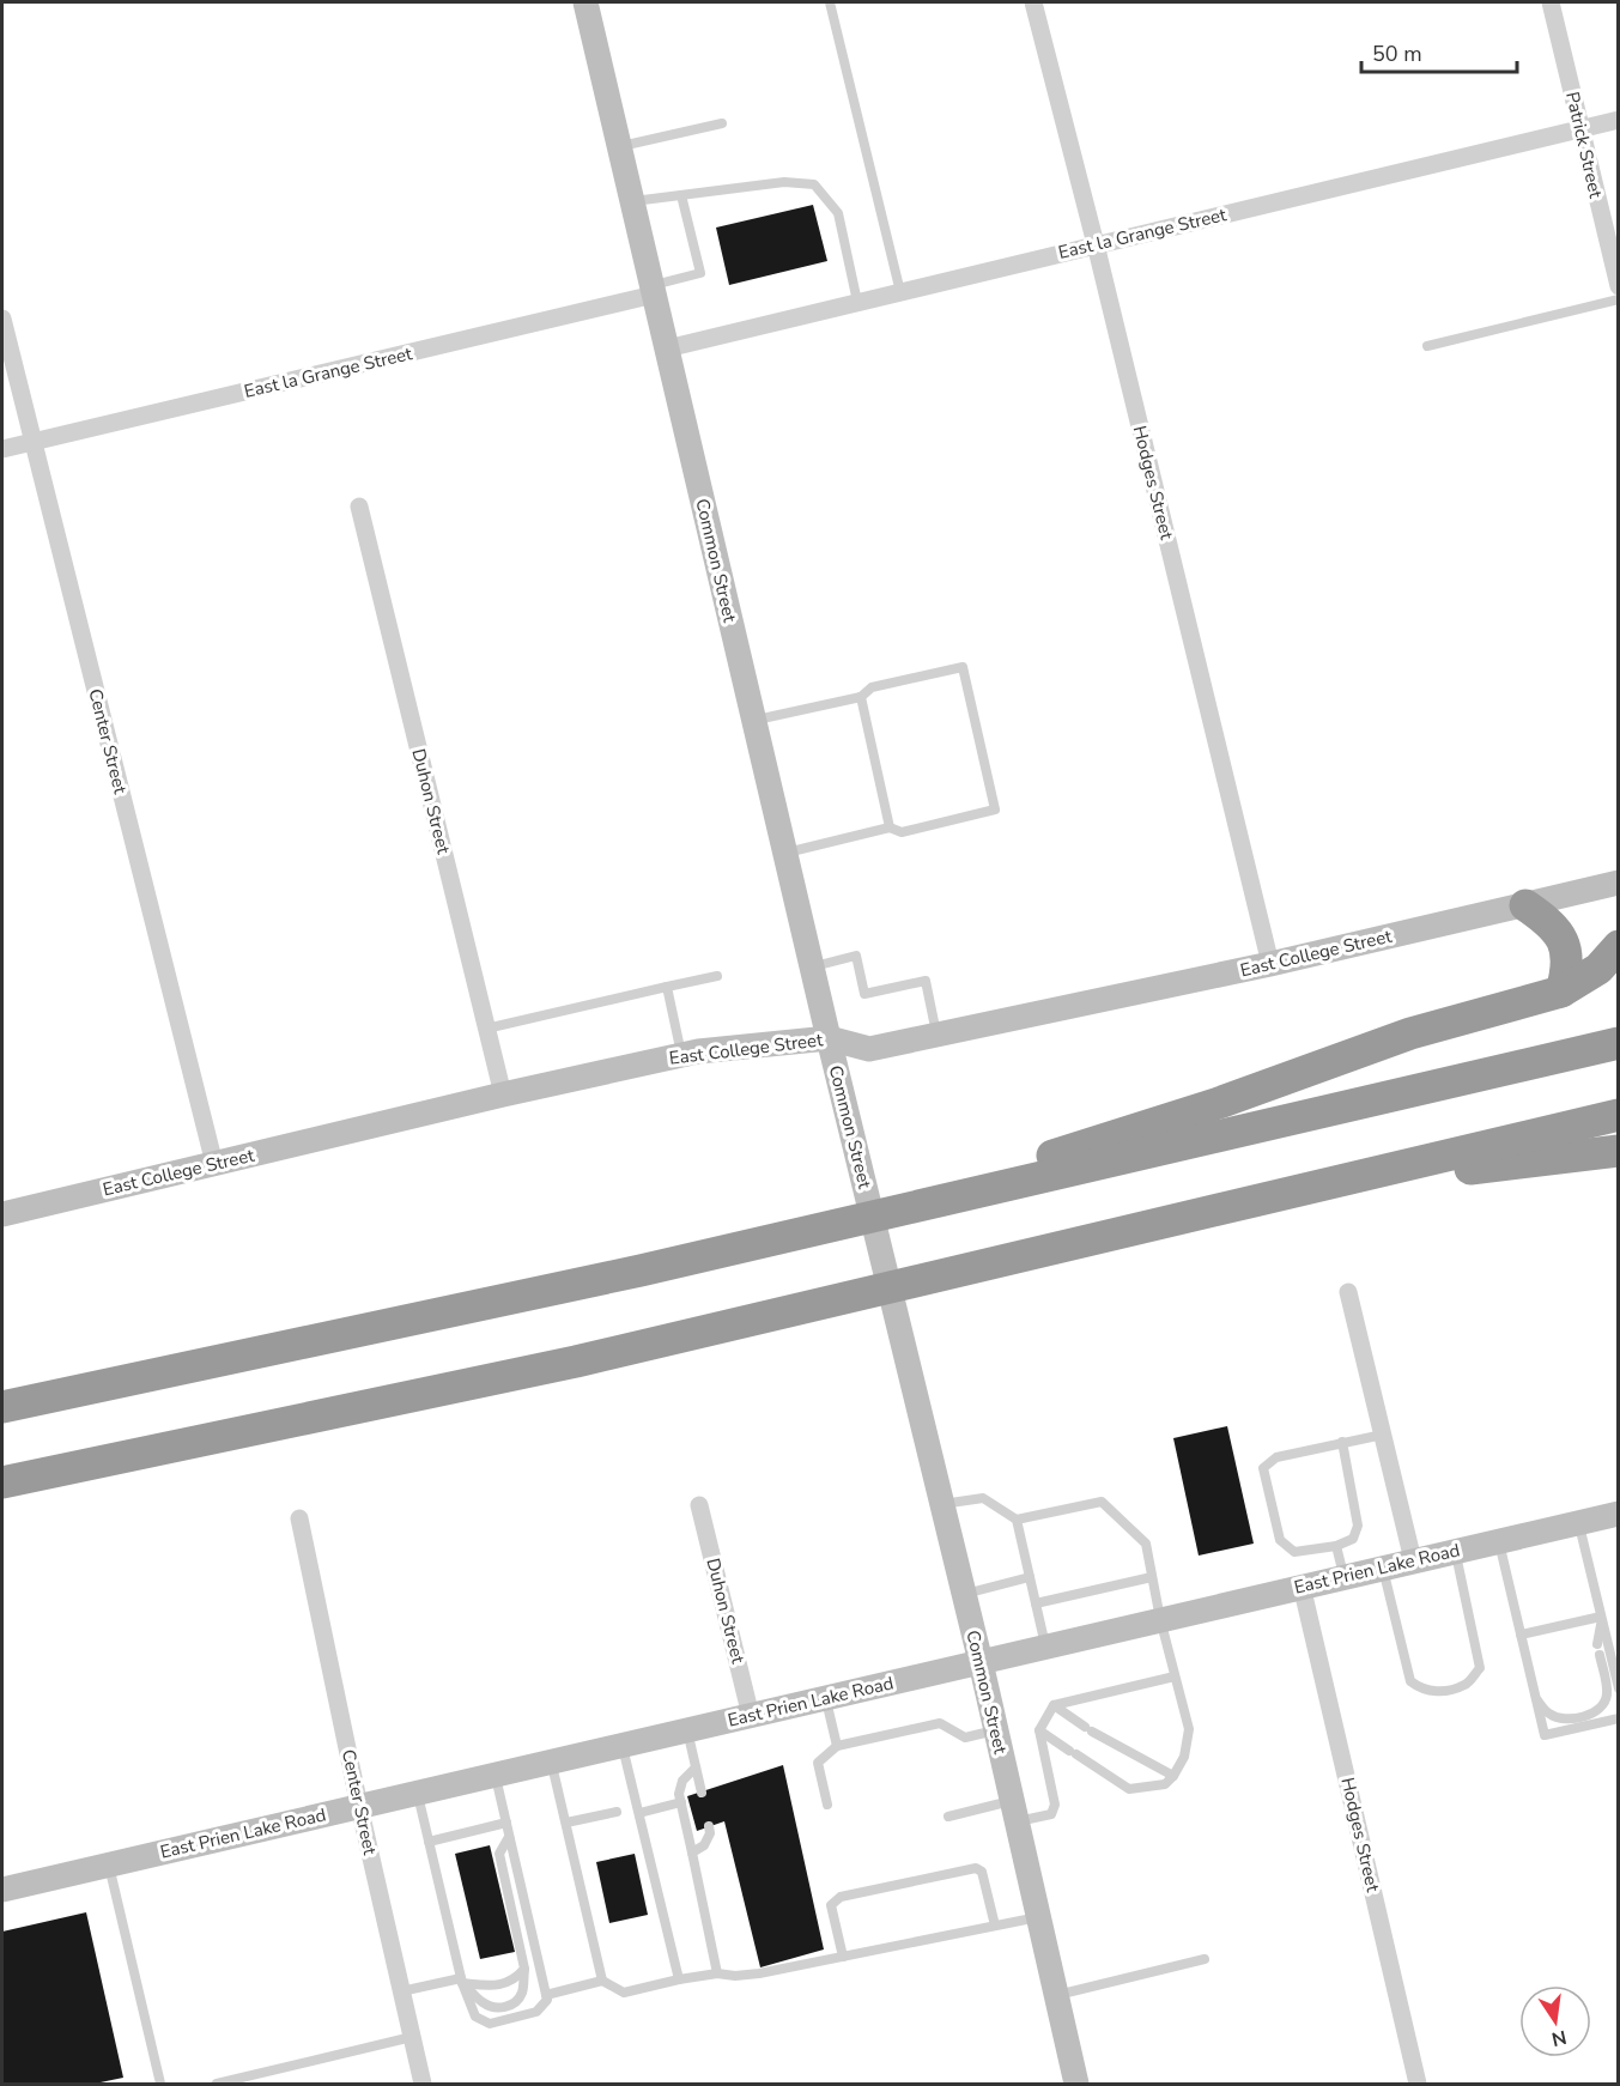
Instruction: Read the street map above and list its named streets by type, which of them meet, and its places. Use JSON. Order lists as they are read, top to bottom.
{
  "streets": {
    "street": [
      "Patrick Street",
      "East la Grange Street",
      "Hodges Street",
      "Common Street",
      "Center Street",
      "Duhon Street",
      "East College Street",
      "East Prien Lake Road"
    ]
  },
  "crossings": [
    ["Patrick Street", "East la Grange Street"],
    ["East la Grange Street", "Hodges Street"],
    ["East la Grange Street", "Common Street"],
    ["East la Grange Street", "Center Street"],
    ["Hodges Street", "East College Street"],
    ["Hodges Street", "East Prien Lake Road"],
    ["Common Street", "East College Street"],
    ["Common Street", "East Prien Lake Road"],
    ["Center Street", "East College Street"],
    ["Center Street", "East Prien Lake Road"],
    ["Duhon Street", "East College Street"],
    ["Duhon Street", "East Prien Lake Road"]
  ],
  "scale_bar": "50 m",
  "north": "bottom"
}
